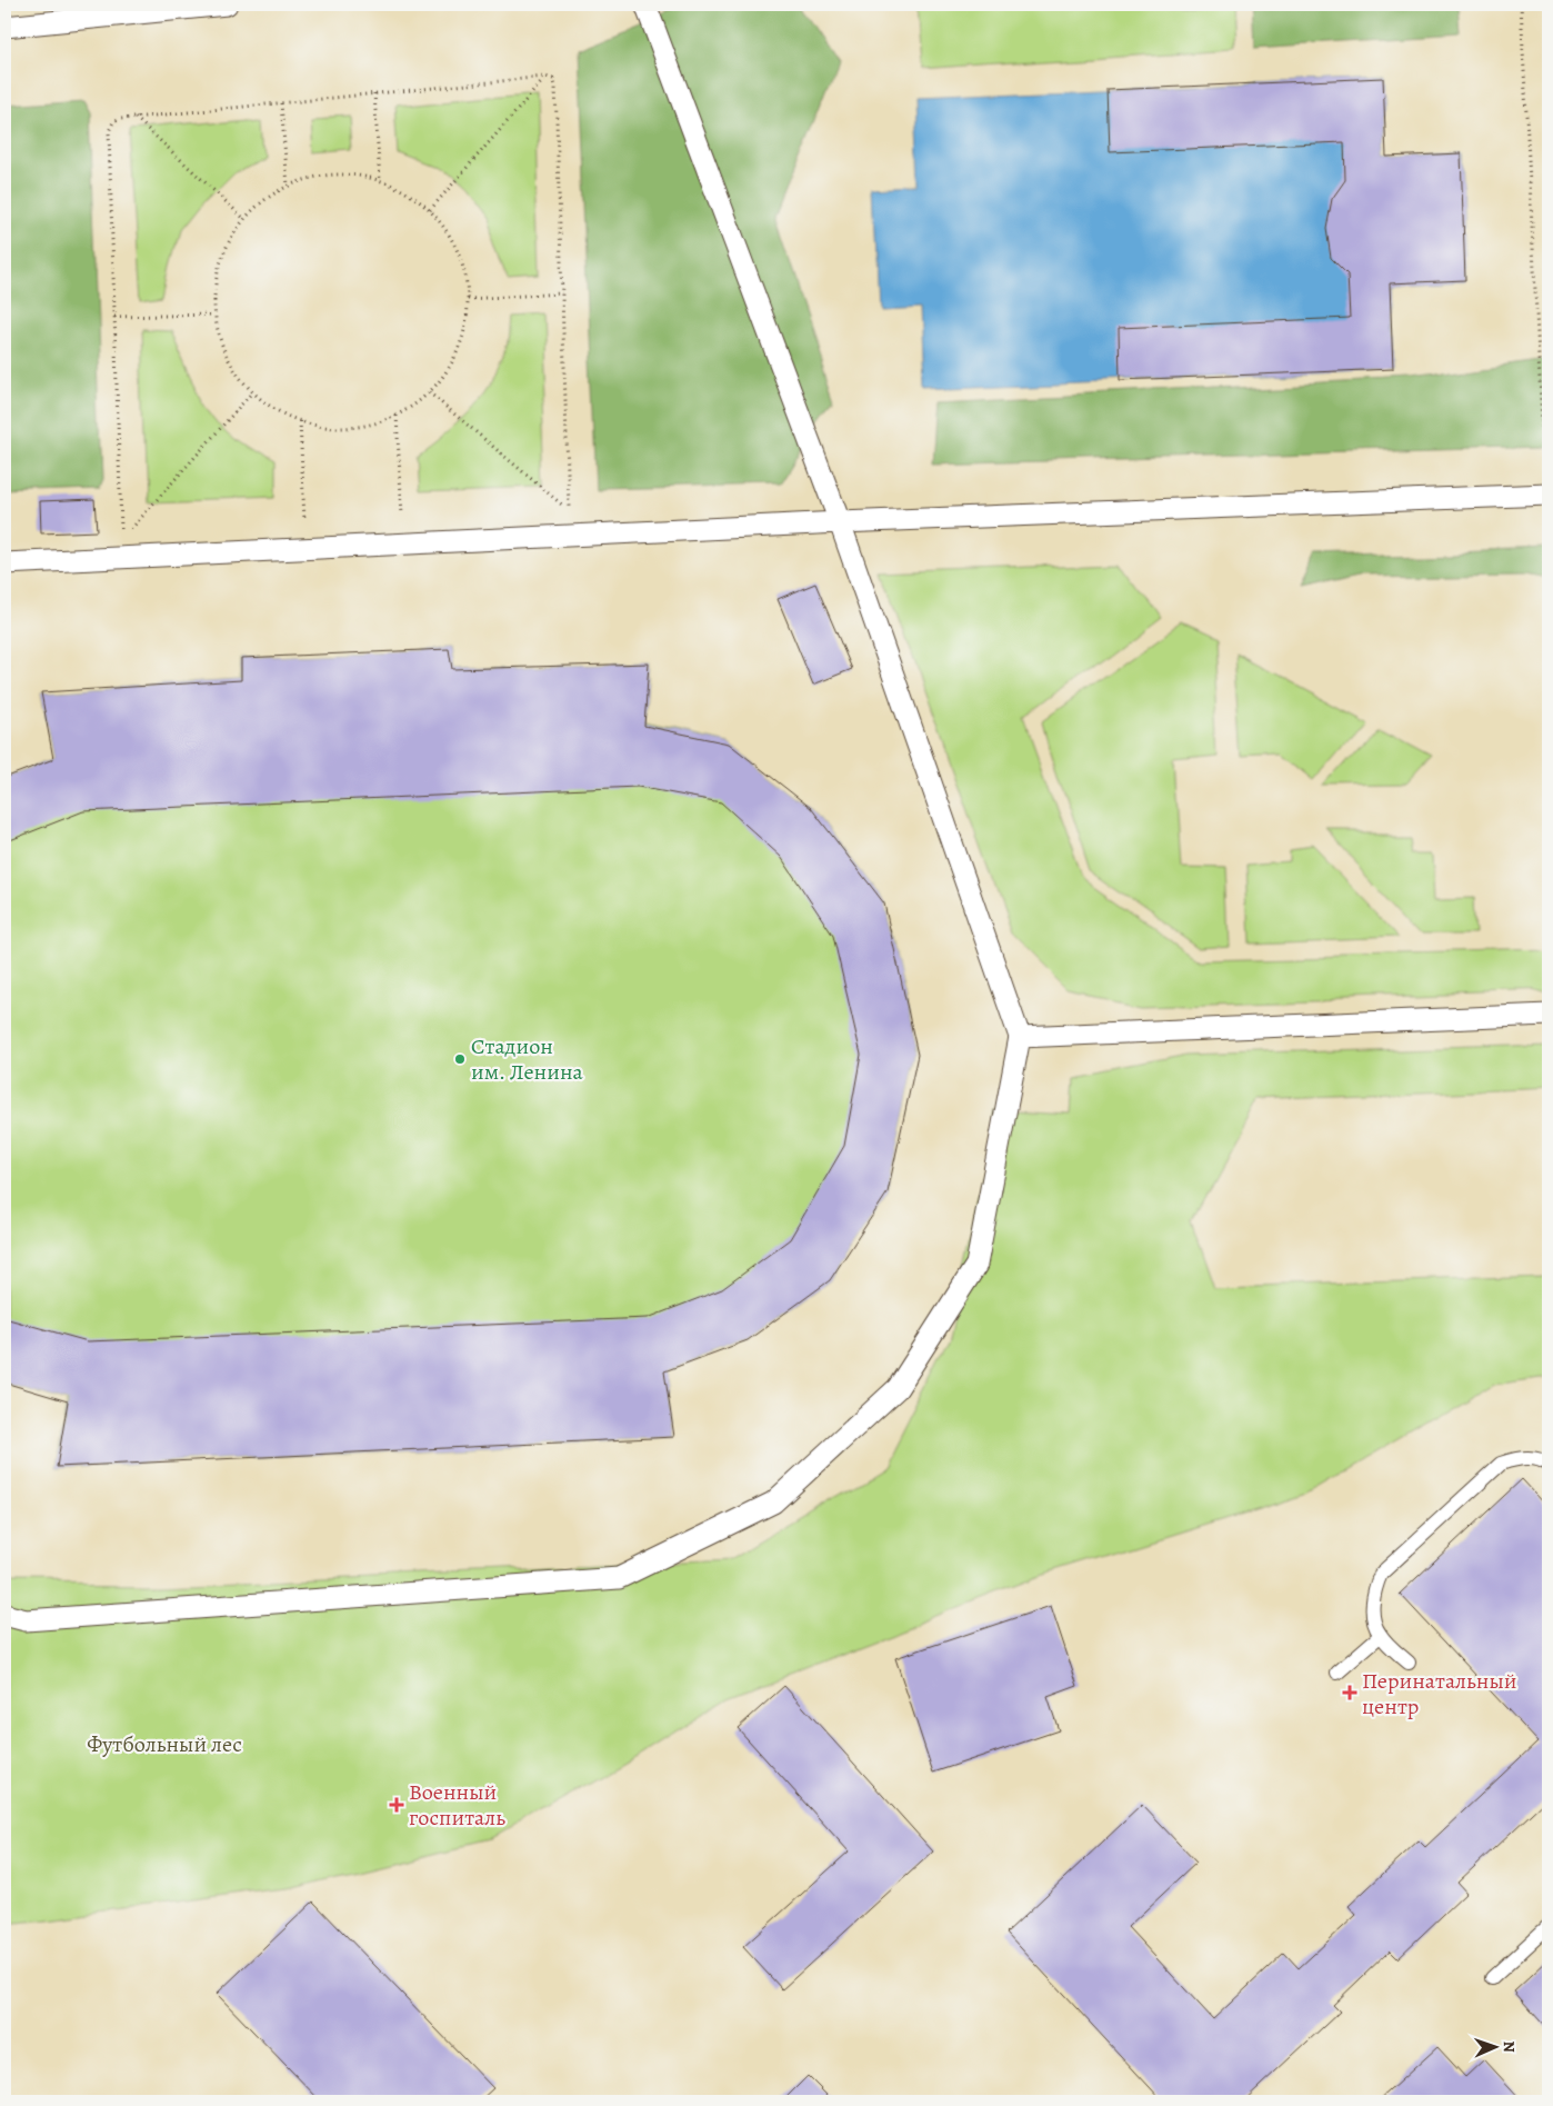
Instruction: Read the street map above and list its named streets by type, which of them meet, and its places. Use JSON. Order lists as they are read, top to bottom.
{
  "parks": ["Футбольный лес"],
  "places": {
    "other": ["Стадион им. Ленина"],
    "health": ["Перинатальный центр", "Военный госпиталь"]
  },
  "north": "right"
}
